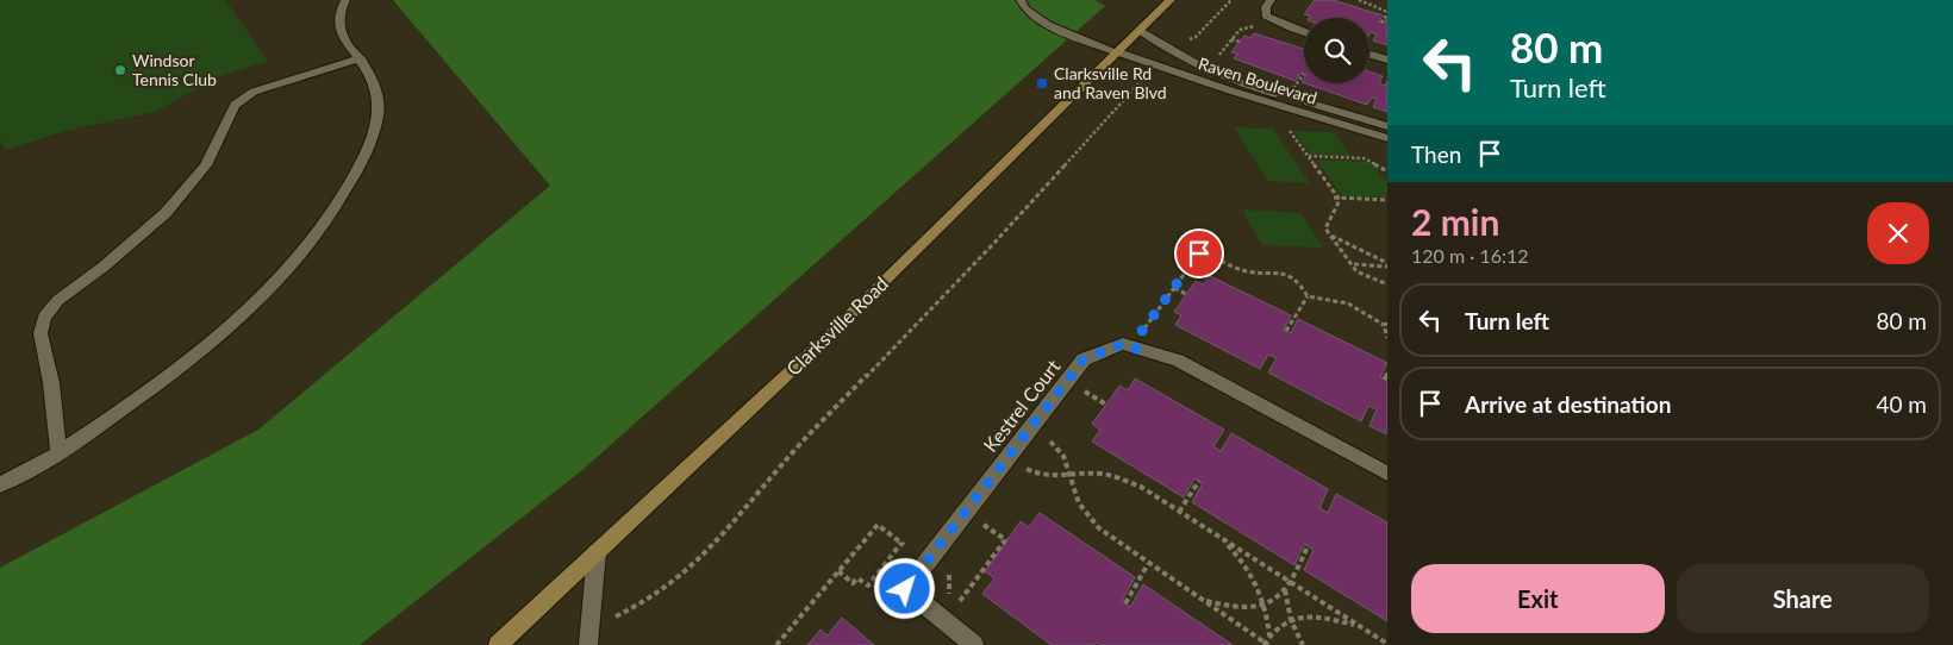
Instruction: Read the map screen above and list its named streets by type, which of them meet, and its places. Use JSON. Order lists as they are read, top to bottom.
{
  "streets": {
    "street": ["Raven Boulevard", "Clarksville Road", "Kestrel Court"]
  },
  "crossings": [
    ["Raven Boulevard", "Clarksville Road"]
  ],
  "places": {
    "other": ["Windsor Tennis Club"],
    "transit": ["Clarksville Rd and Raven Blvd"]
  },
  "page": {
    "turn": ["80 m", "Turn left"],
    "then": "Then",
    "heading": ["2 min", "120 m · 16:12"],
    "list": [
      {
        "name": "Turn left",
        "value": "80 m"
      },
      {
        "name": "Arrive at destination",
        "value": "40 m"
      }
    ],
    "buttons": ["Exit", "Share"]
  }
}
